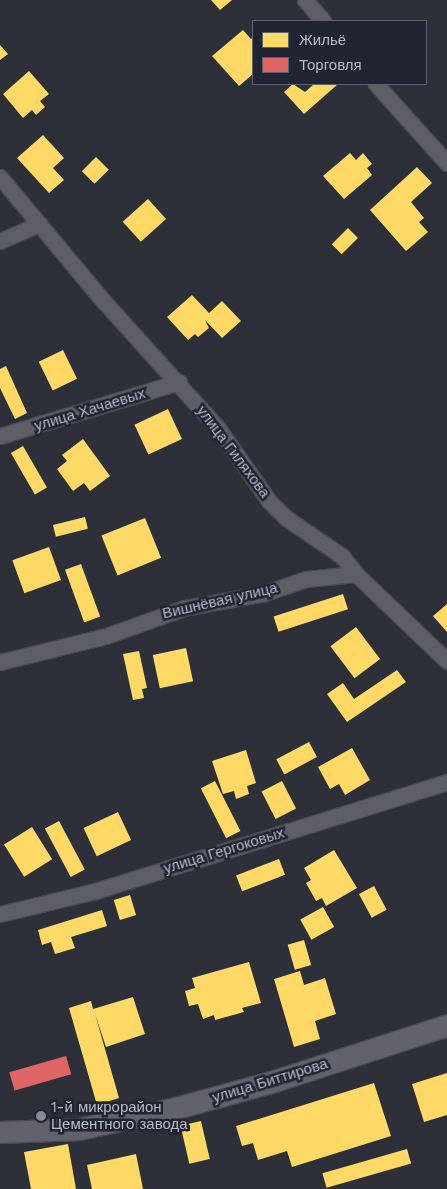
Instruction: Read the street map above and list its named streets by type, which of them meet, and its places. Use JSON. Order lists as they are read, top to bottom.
{
  "streets": {
    "street": [
      "улица Хачаевых",
      "улица Гиляхова",
      "Вишнёвая улица",
      "улица Гергоковых",
      "улица Биттирова"
    ]
  },
  "crossings": [
    ["улица Хачаевых", "улица Гиляхова"],
    ["улица Гиляхова", "Вишнёвая улица"]
  ],
  "places": ["1-й микрорайон Цементного завода"],
  "legend": ["Жильё", "Торговля"]
}
